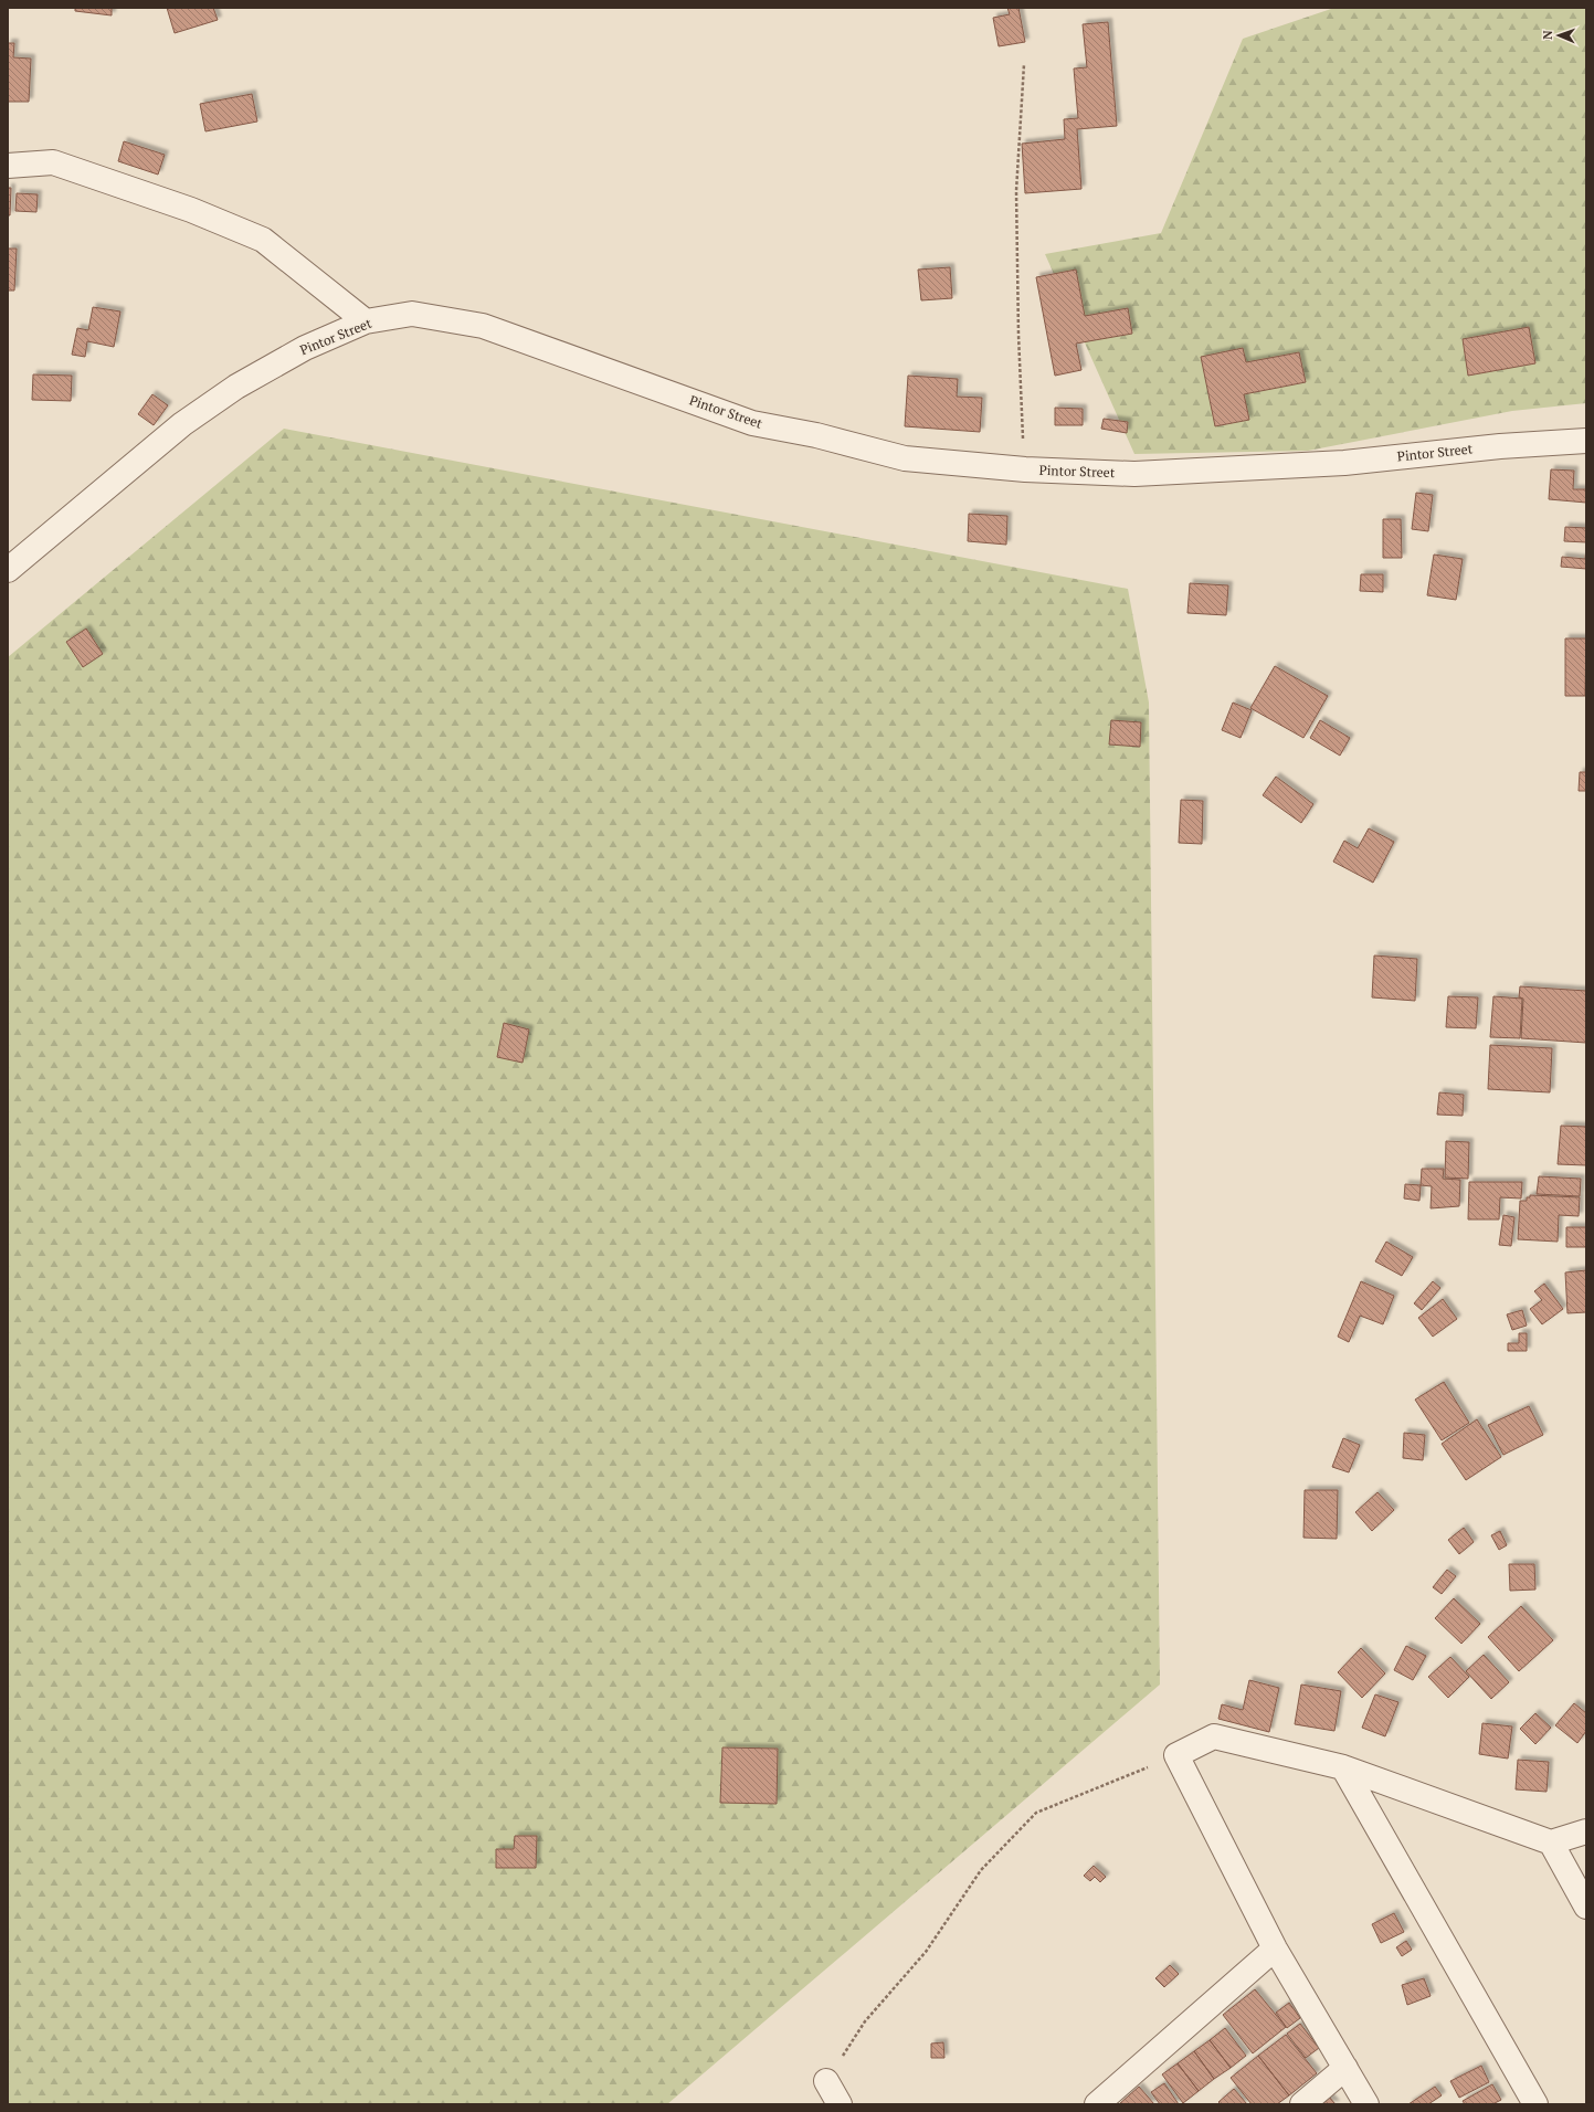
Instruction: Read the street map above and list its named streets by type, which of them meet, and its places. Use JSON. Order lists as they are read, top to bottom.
{
  "streets": {
    "street": ["Pintor Street"]
  },
  "north": "left"
}
